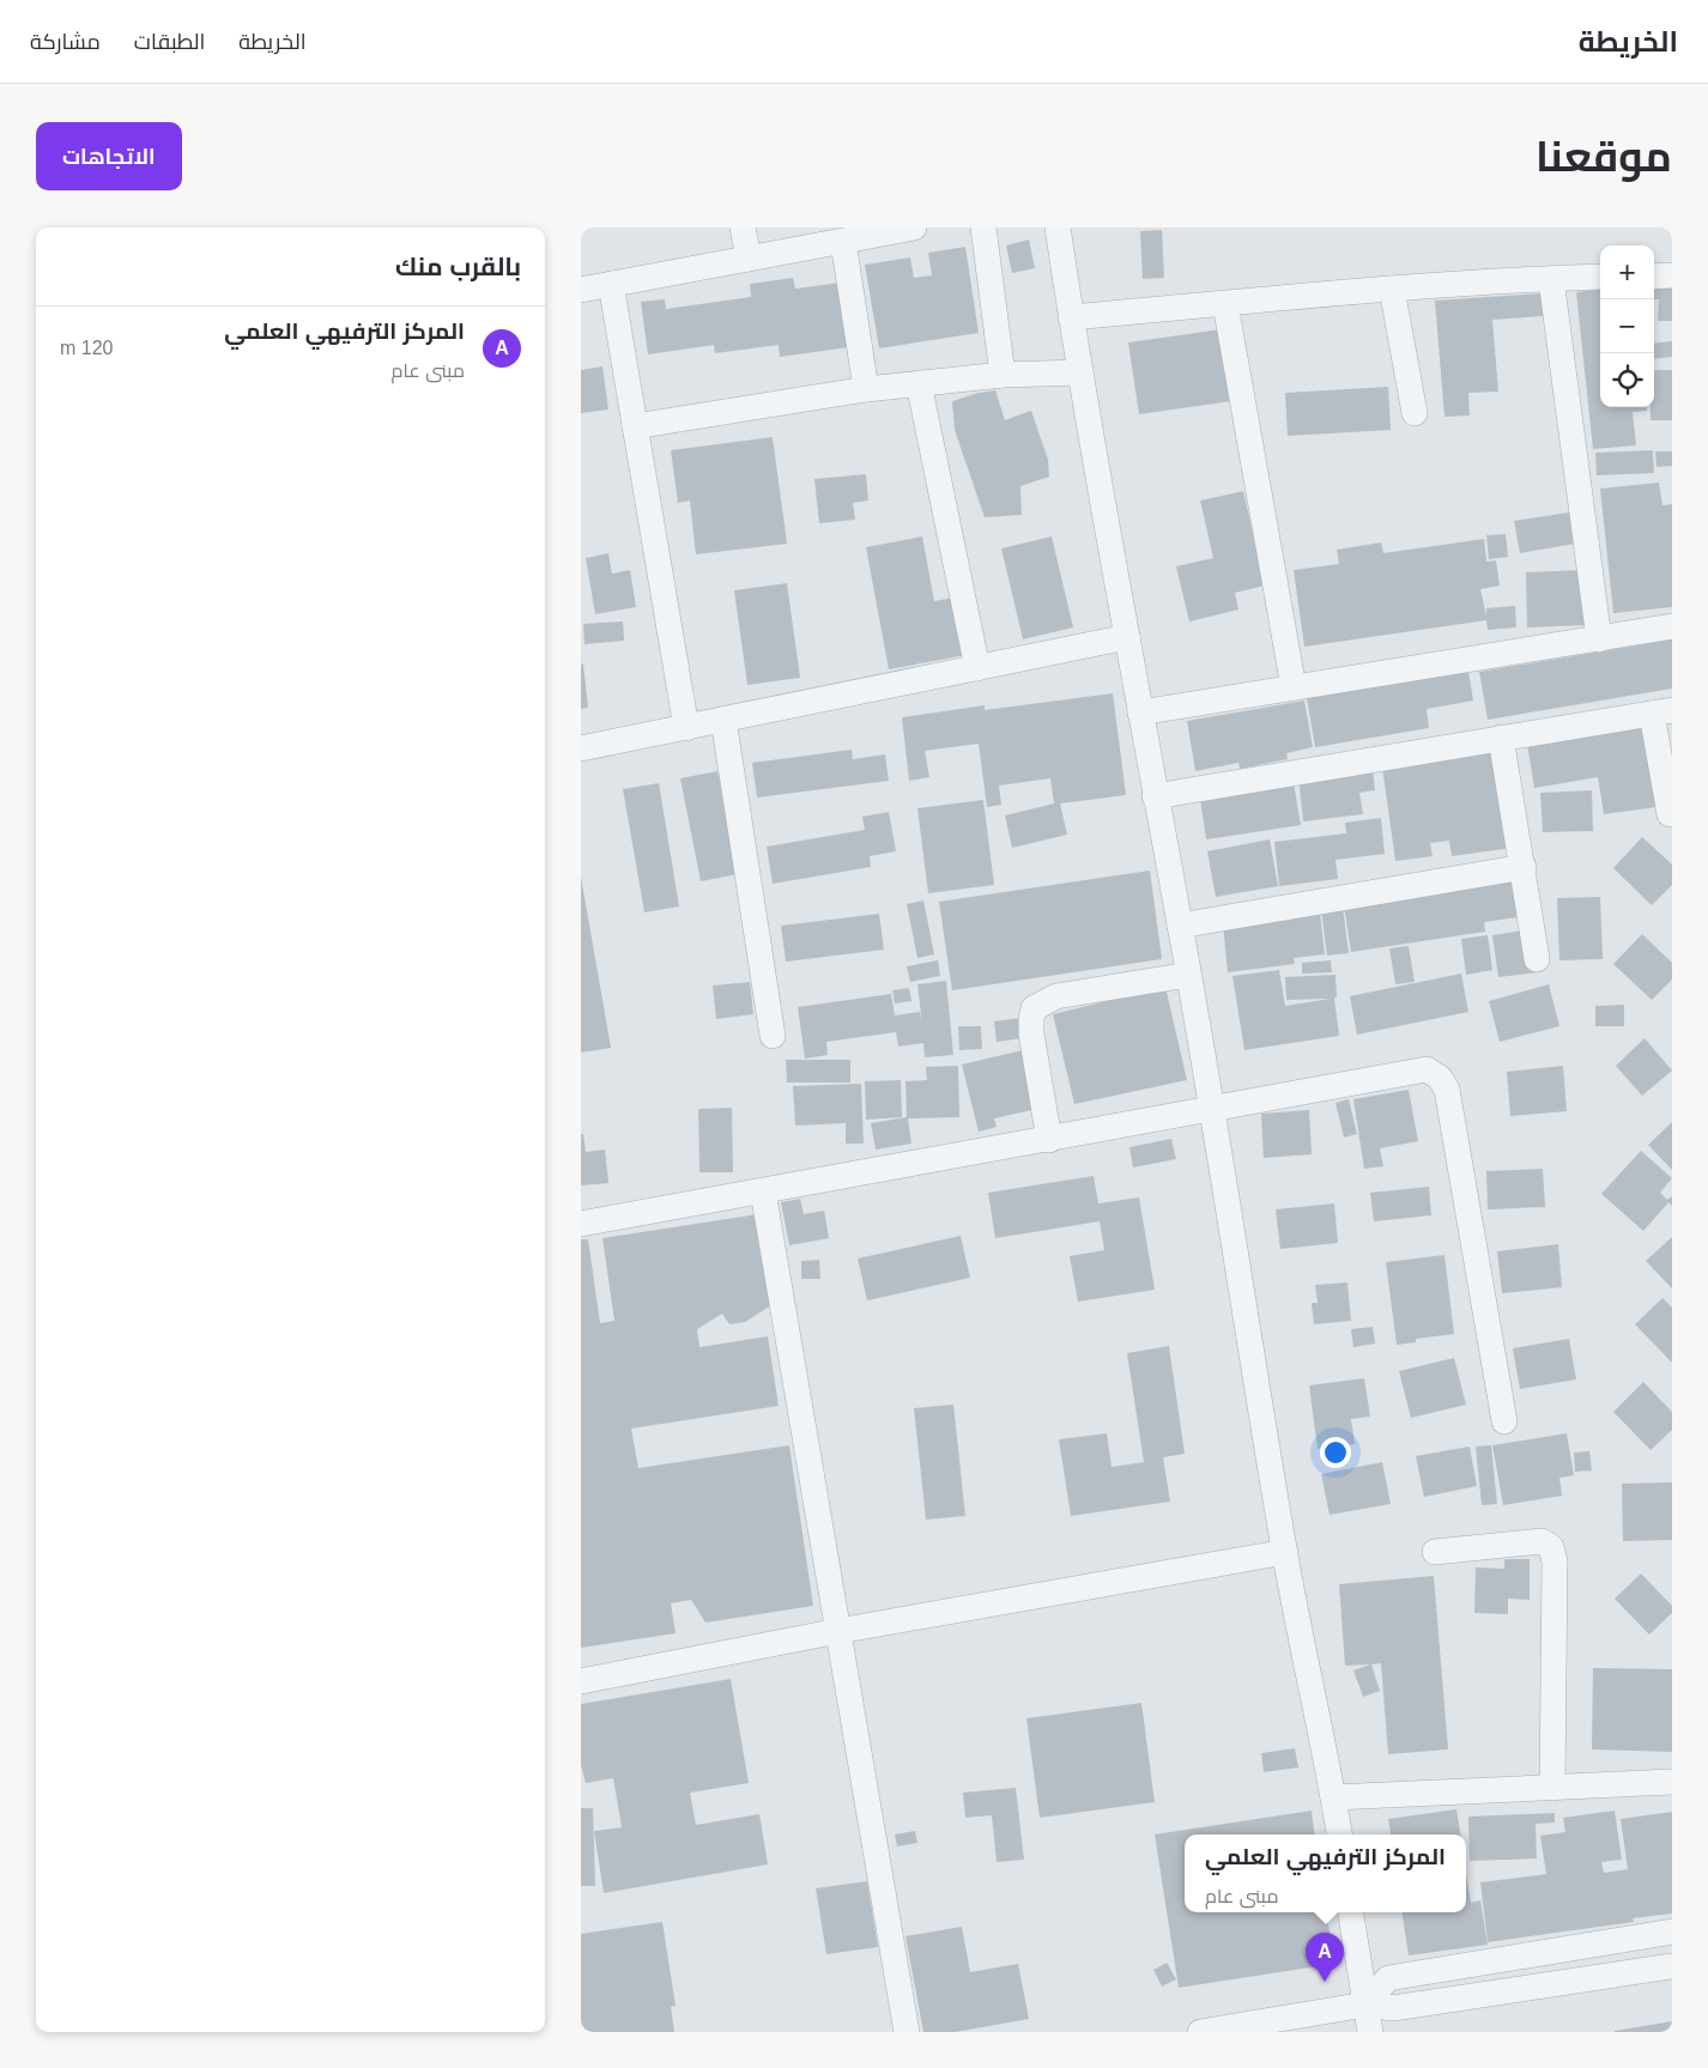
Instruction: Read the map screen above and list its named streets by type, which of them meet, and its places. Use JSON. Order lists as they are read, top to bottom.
{
  "page": {
    "header": "الخريطة",
    "nav": ["الخريطة", "الطبقات", "مشاركة"],
    "title": "موقعنا",
    "buttons": "الاتجاهات",
    "heading": "بالقرب منك",
    "map_buttons": ["+", "−"],
    "list": [
      {
        "mark": "A",
        "name": "المركز الترفيهي العلمي",
        "note": "مبنى عام",
        "value": "120 m"
      }
    ],
    "popup": ["المركز الترفيهي العلمي", "مبنى عام"],
    "pins": "A"
  }
}
